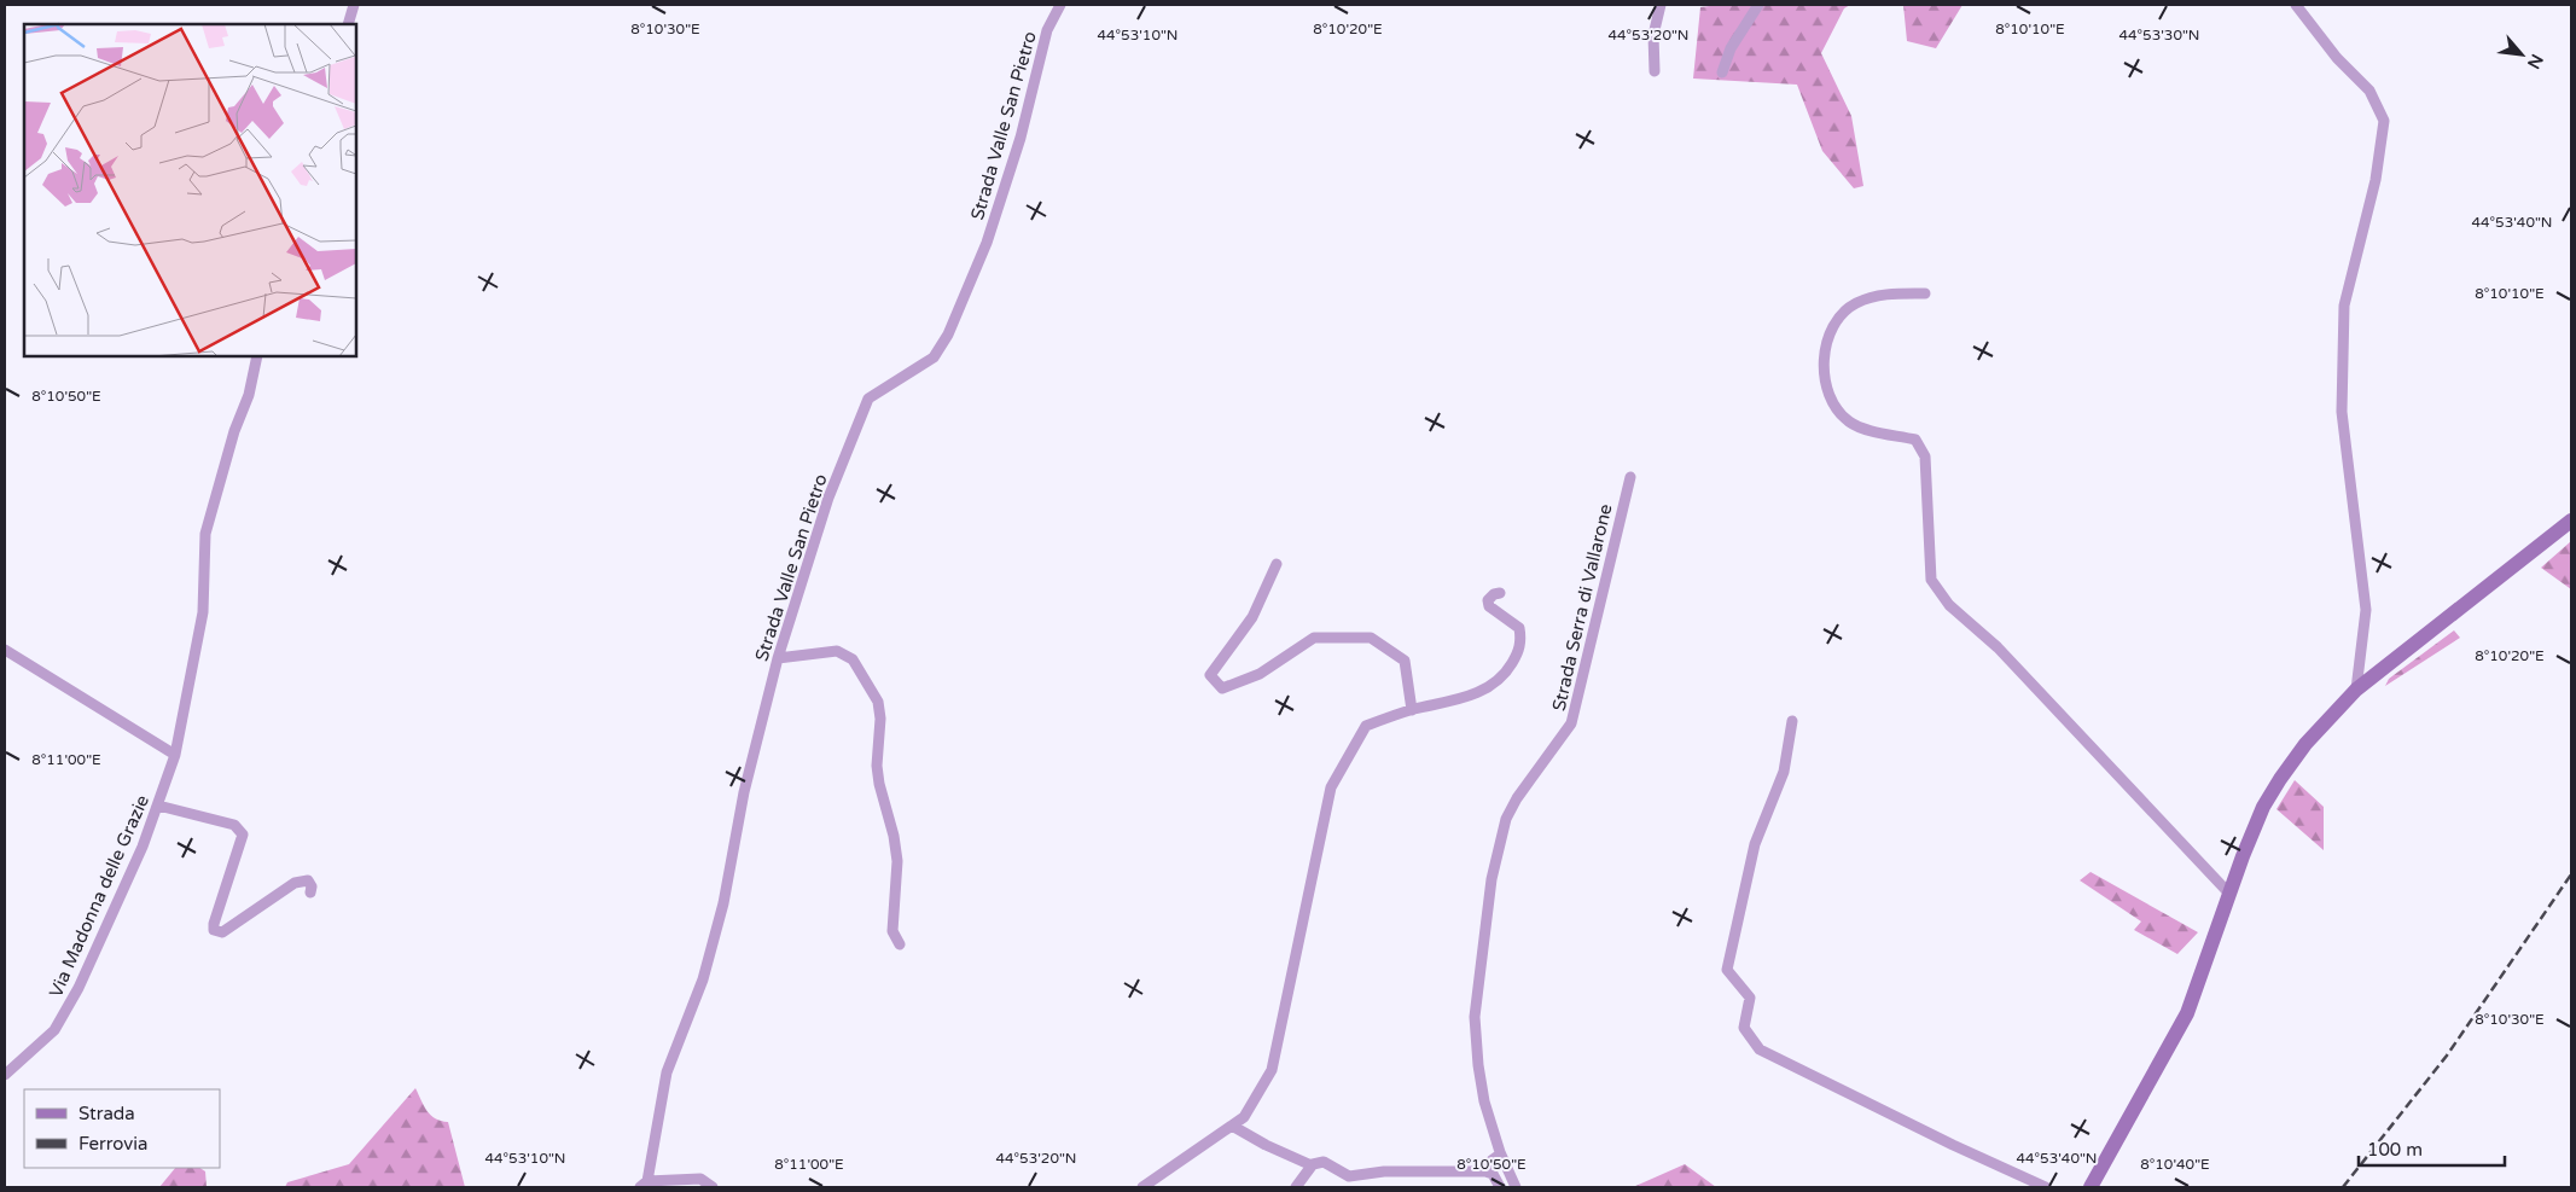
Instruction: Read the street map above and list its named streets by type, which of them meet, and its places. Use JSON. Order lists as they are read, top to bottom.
{
  "streets": {
    "street": ["Strada Valle San Pietro", "Strada Serra di Vallarone", "Via Madonna delle Grazie"]
  },
  "legend": ["Strada", "Ferrovia"],
  "scale_bar": "100 m",
  "north": "bottom right",
  "coordinates": [
    "8°10'30\"E",
    "8°10'20\"E",
    "8°10'10\"E",
    "44°53'10\"N",
    "44°53'20\"N",
    "44°53'30\"N",
    "44°53'40\"N",
    "8°10'50\"E",
    "8°11'00\"E",
    "8°10'40\"E"
  ]
}
